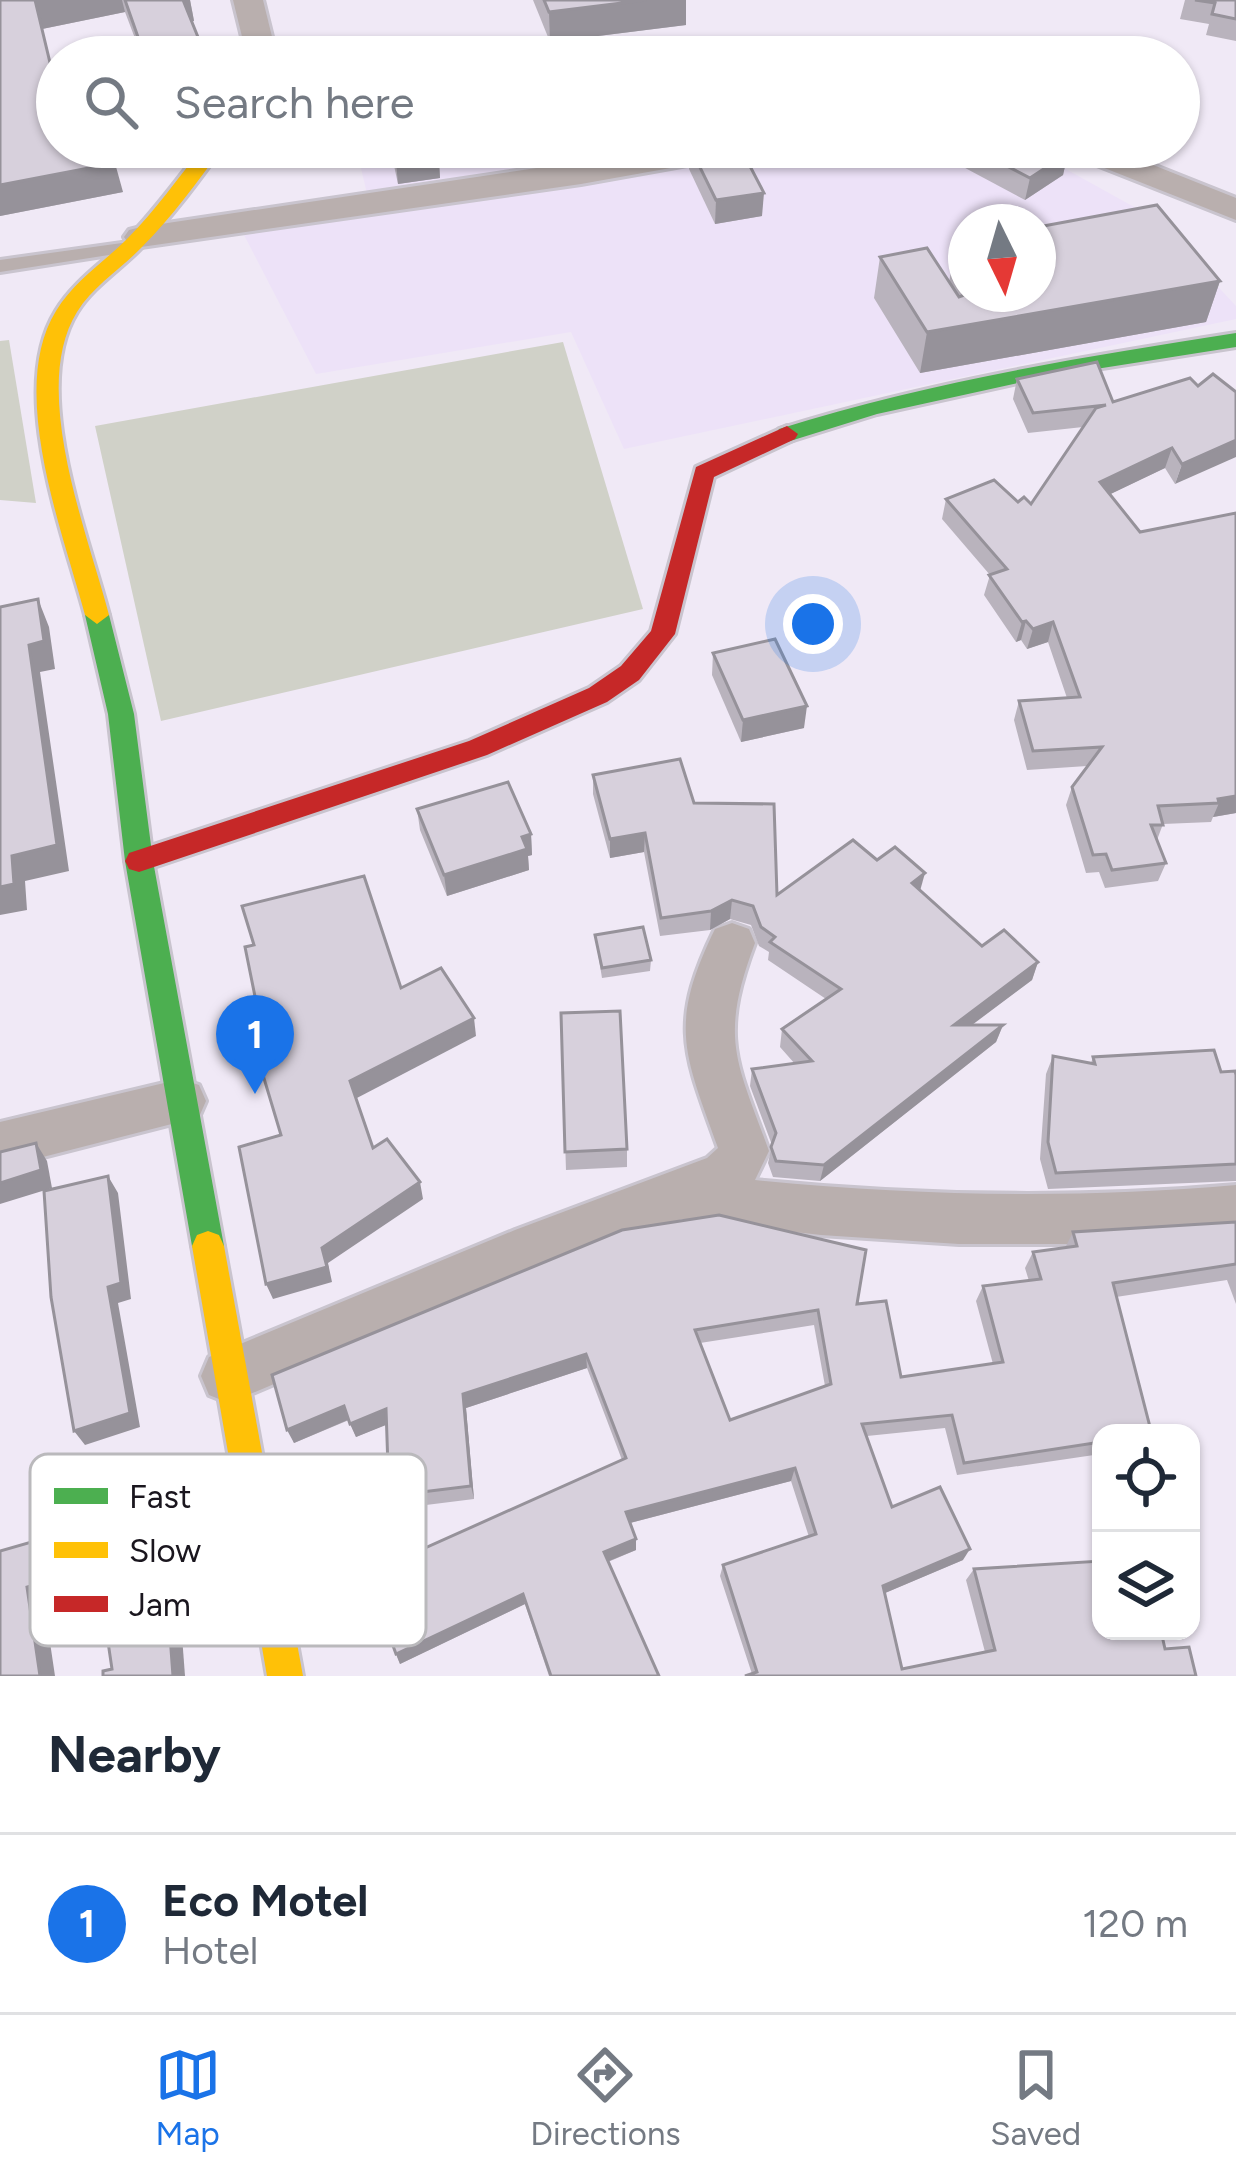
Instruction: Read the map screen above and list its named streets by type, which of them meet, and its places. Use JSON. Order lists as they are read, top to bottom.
{
  "legend": ["Fast", "Slow", "Jam"],
  "north": "bottom",
  "page": {
    "search": "Search here",
    "pins": "1",
    "heading": "Nearby",
    "list": [
      {
        "mark": "1",
        "name": "Eco Motel",
        "note": "Hotel",
        "value": "120 m"
      }
    ],
    "nav": ["Map", "Directions", "Saved"]
  }
}
